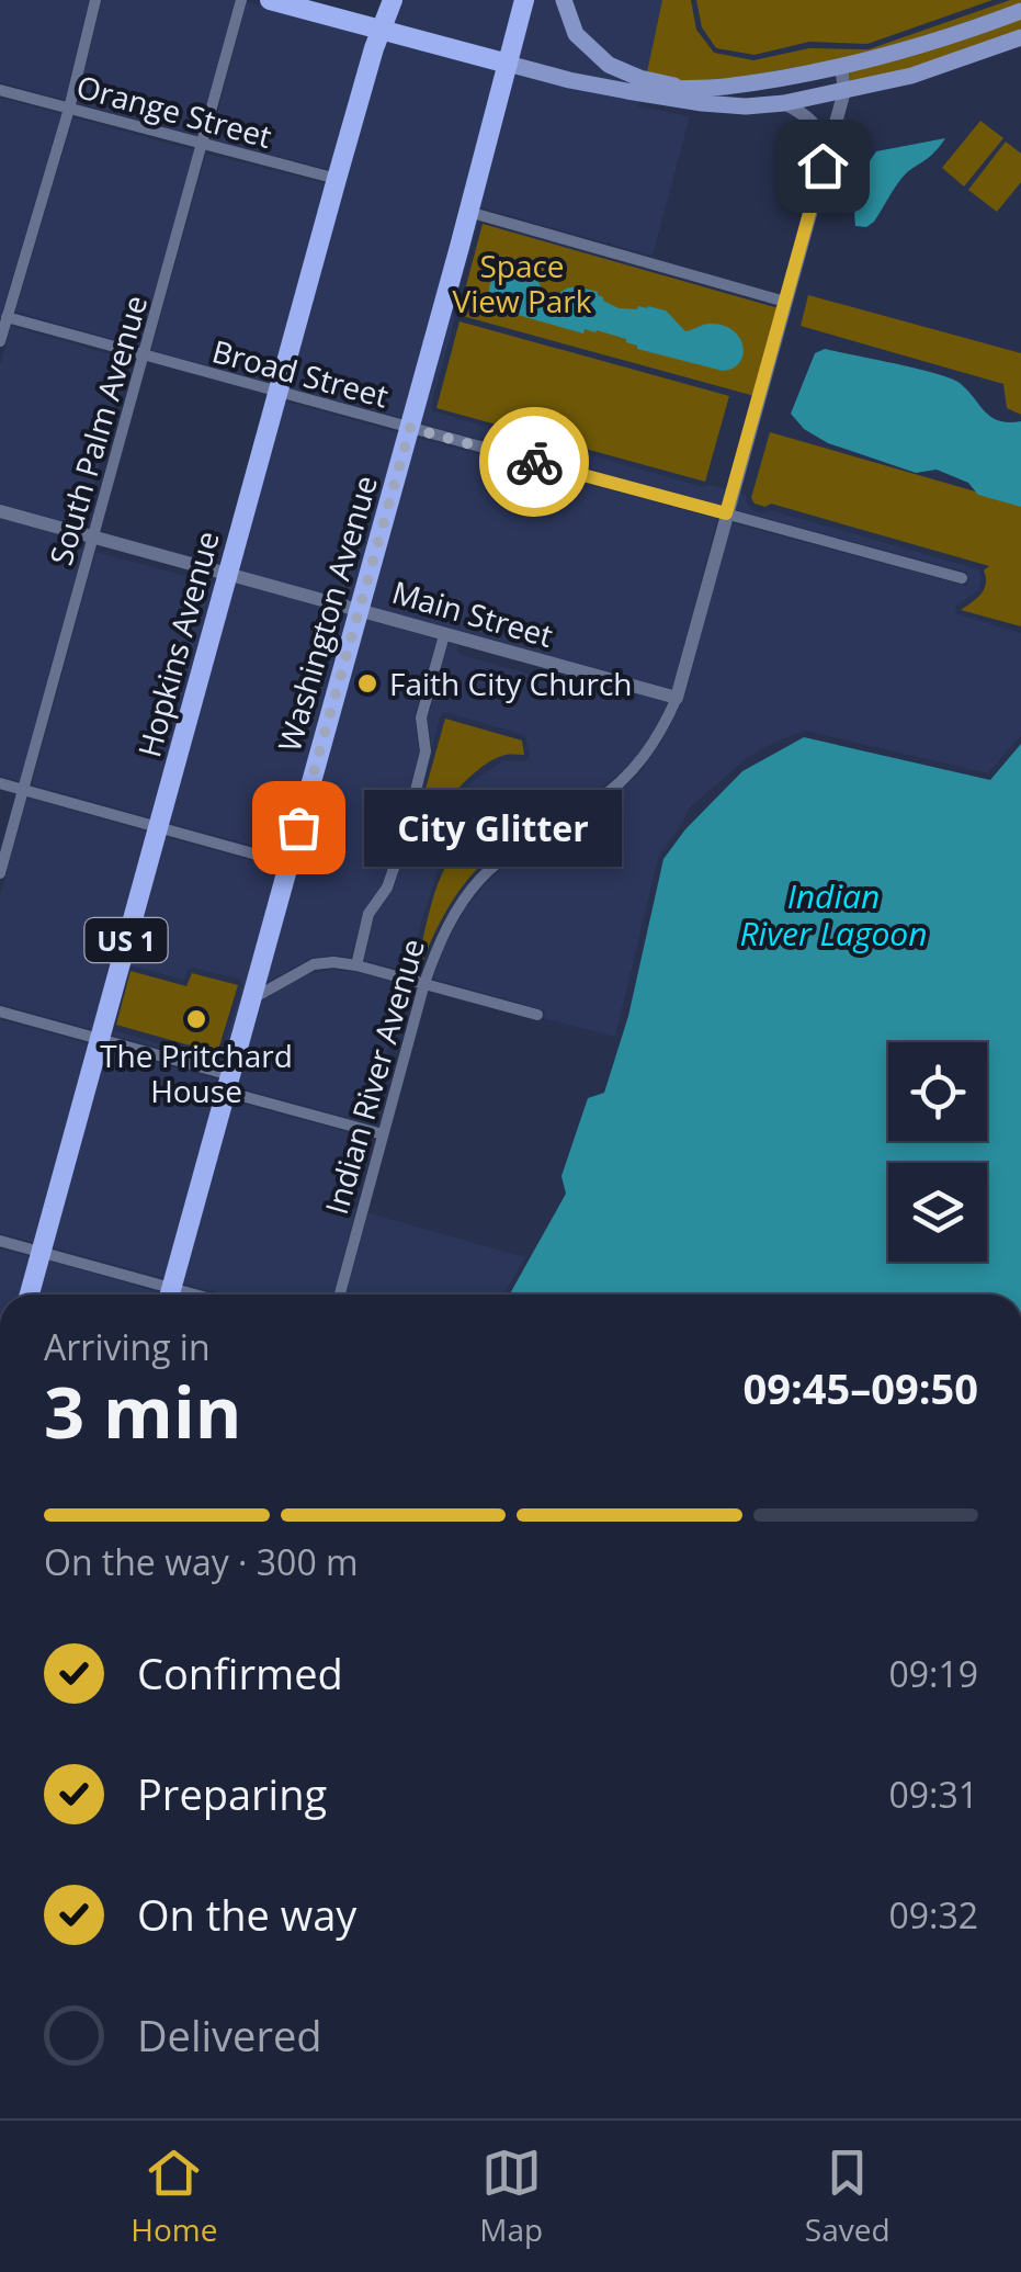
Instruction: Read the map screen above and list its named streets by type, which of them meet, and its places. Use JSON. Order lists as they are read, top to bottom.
{
  "streets": {
    "main road": ["Washington Avenue", "Hopkins Avenue", "US 1"],
    "street": [
      "Orange Street",
      "Broad Street",
      "South Palm Avenue",
      "Main Street",
      "Indian River Avenue"
    ]
  },
  "crossings": [
    ["Orange Street", "South Palm Avenue"],
    ["Orange Street", "Hopkins Avenue"],
    ["Broad Street", "South Palm Avenue"],
    ["Broad Street", "Washington Avenue"],
    ["Broad Street", "Hopkins Avenue"],
    ["Broad Street", "Indian River Avenue"],
    ["South Palm Avenue", "Main Street"],
    ["Washington Avenue", "Main Street"],
    ["Main Street", "Hopkins Avenue"],
    ["Main Street", "Indian River Avenue"]
  ],
  "water": ["Indian River Lagoon"],
  "parks": ["Space View Park"],
  "places": ["Faith City Church", "City Glitter", "The Pritchard House"],
  "page": {
    "bubble": "City Glitter",
    "heading": ["3 min", "Arriving in", "09:45–09:50"],
    "bar": "On the way · 300 m",
    "list": [
      ["Confirmed", "09:19"],
      ["Preparing", "09:31"],
      ["On the way", "09:32"],
      "Delivered"
    ],
    "tabs": ["Home", "Map", "Saved"]
  }
}
